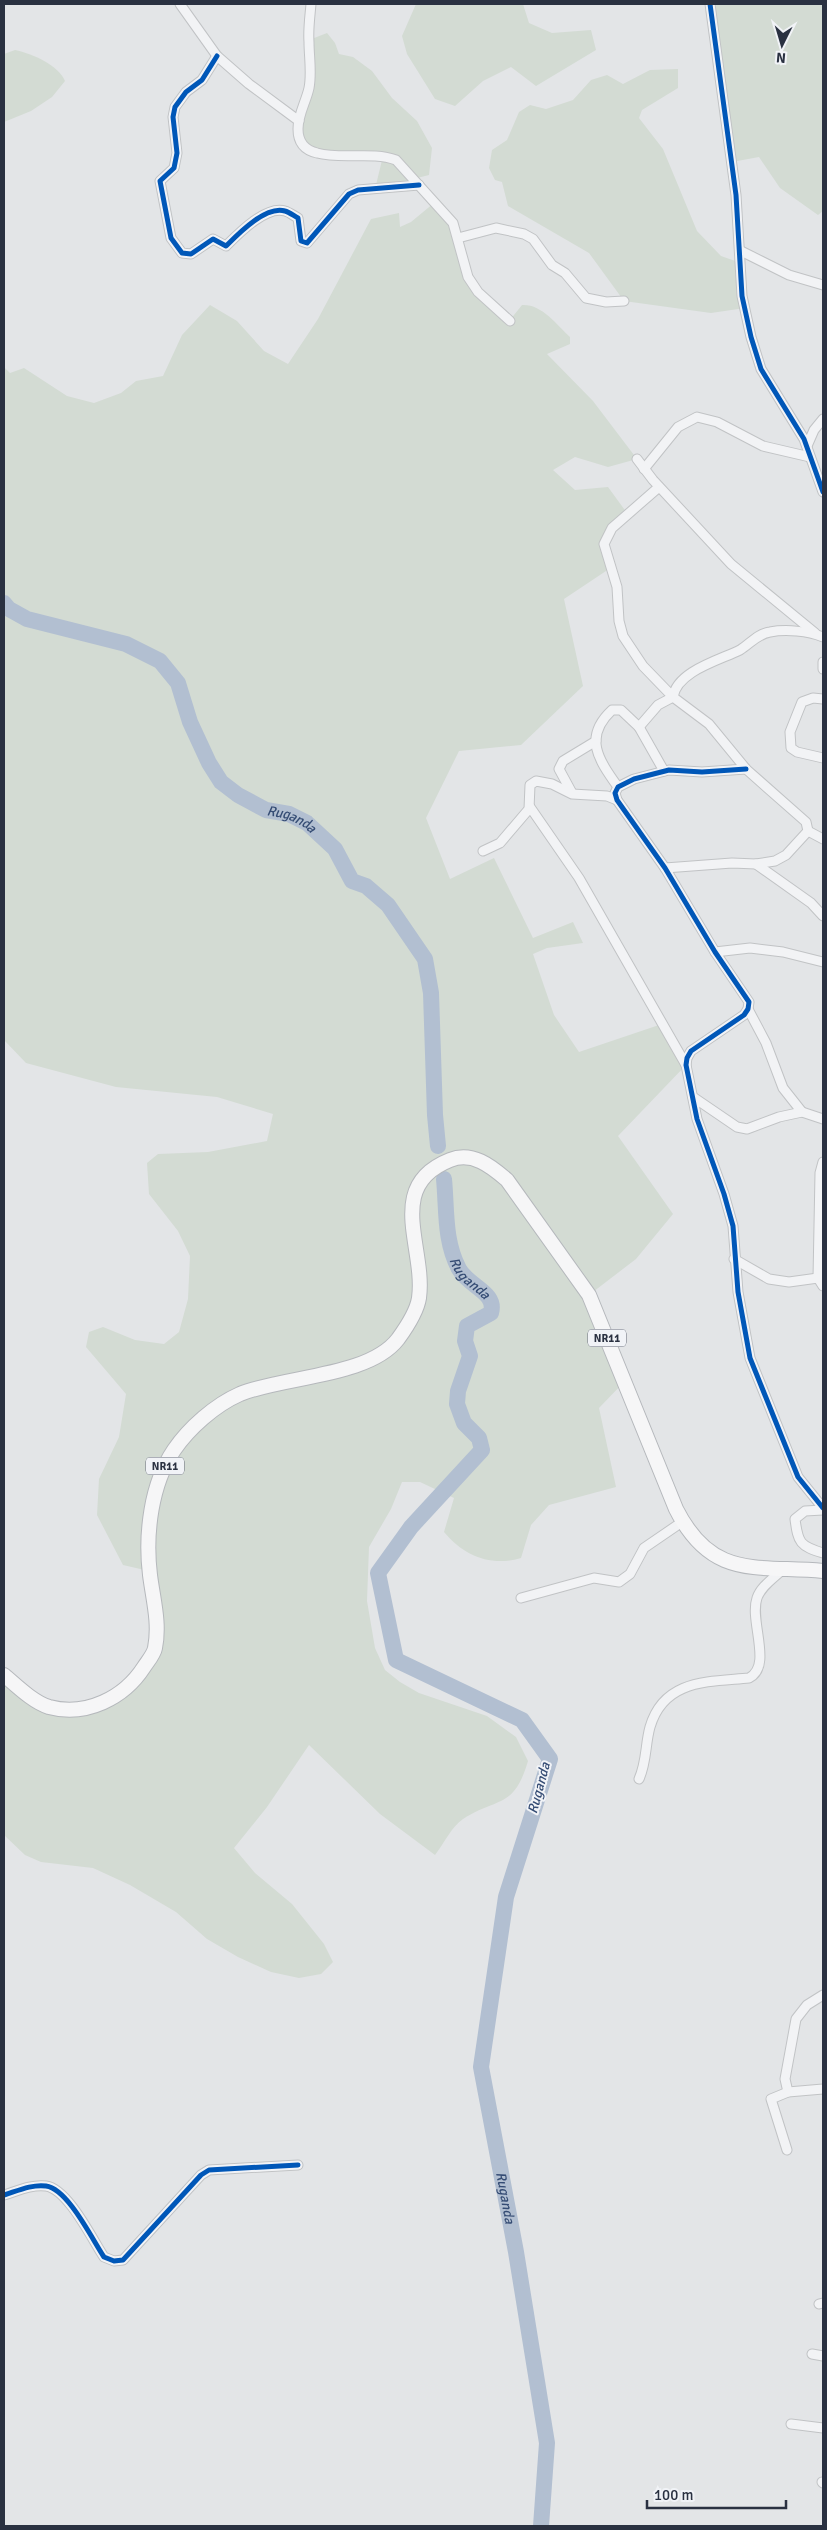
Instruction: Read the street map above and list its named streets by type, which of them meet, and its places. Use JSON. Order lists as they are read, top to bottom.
{
  "streets": {
    "highway": ["NR11"]
  },
  "water": ["Ruganda"],
  "scale_bar": "100 m",
  "north": "bottom"
}
